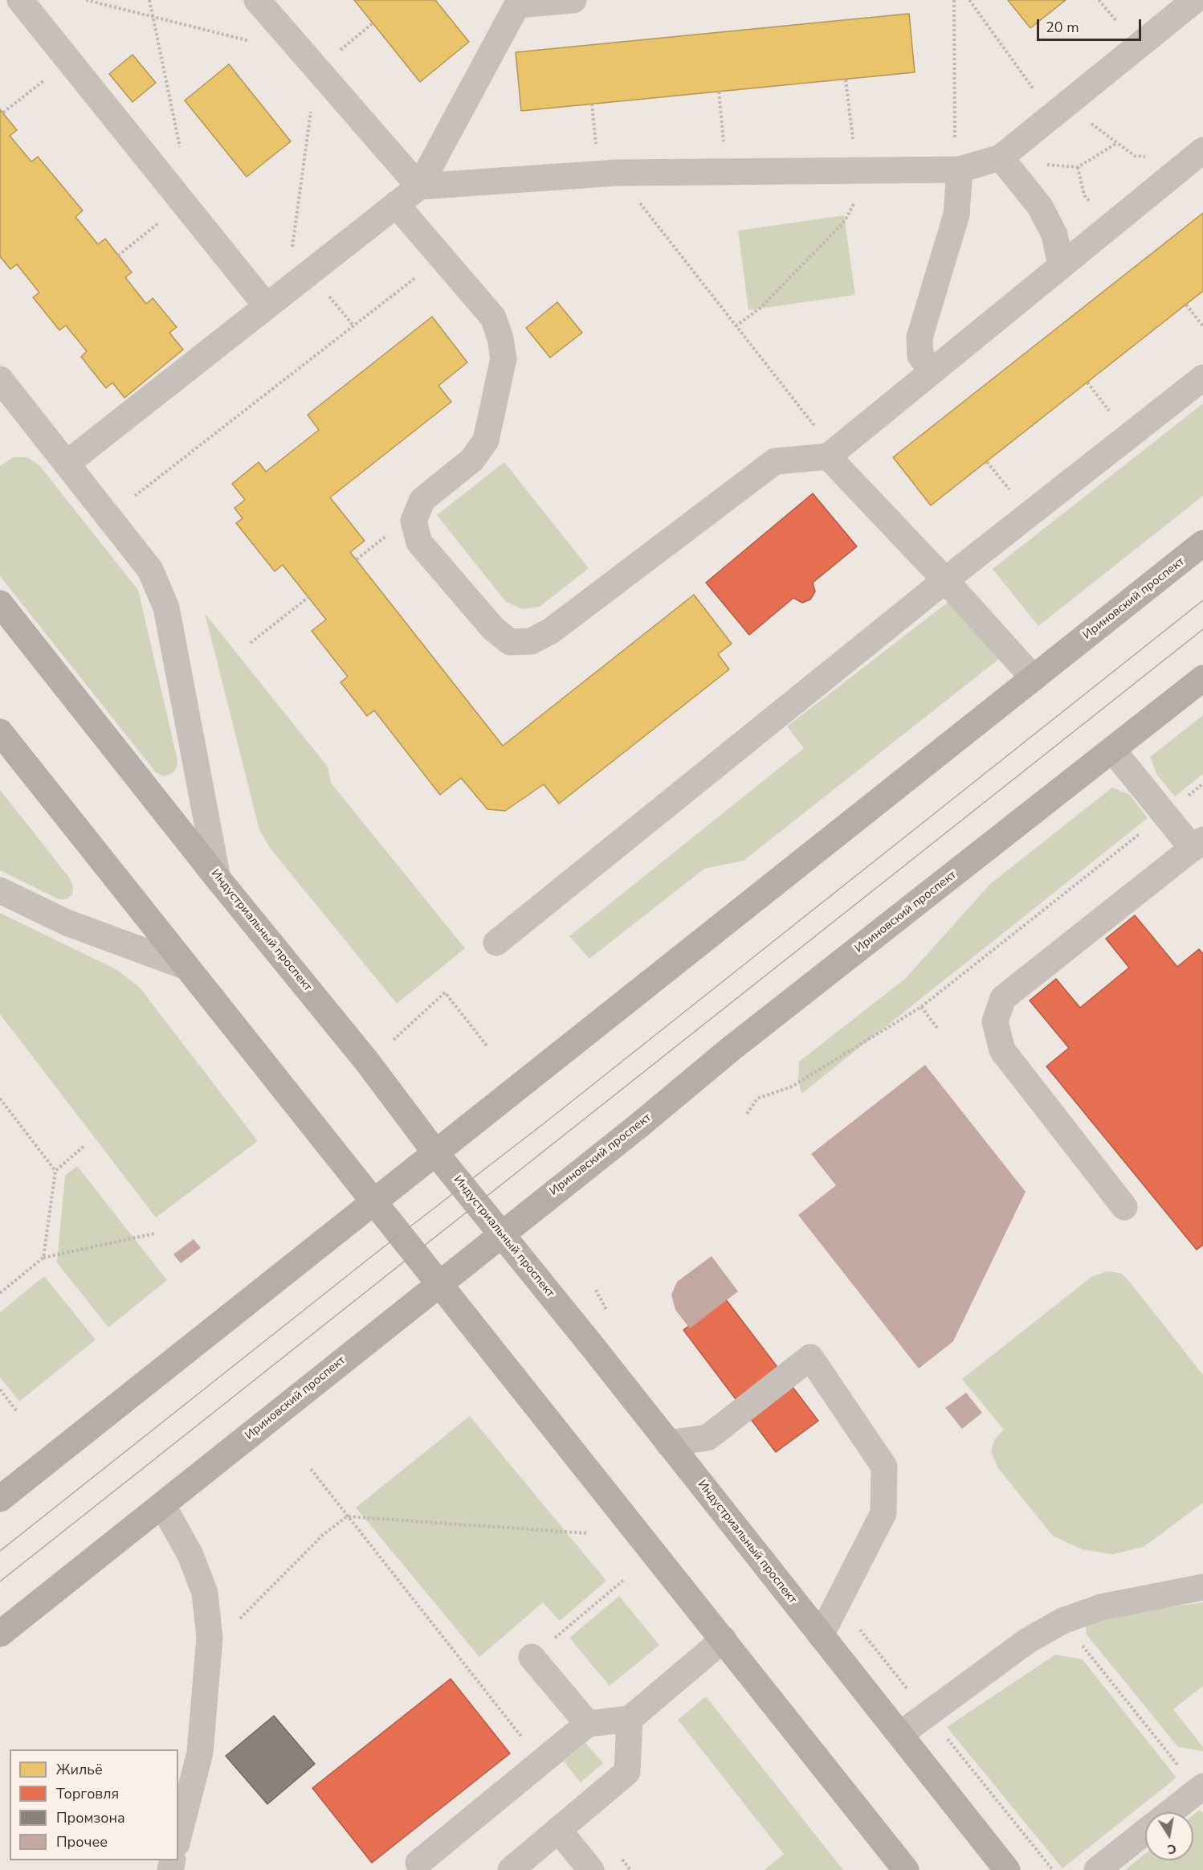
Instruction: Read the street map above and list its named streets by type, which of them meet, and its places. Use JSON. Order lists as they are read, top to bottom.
{
  "streets": {
    "main road": ["Ириновский проспект", "Индустриальный проспект"]
  },
  "crossings": [
    ["Ириновский проспект", "Индустриальный проспект"]
  ],
  "legend": [
    "Жильё",
    "Торговля",
    "Промзона",
    "Прочее"
  ],
  "scale_bar": "20 m",
  "north": "bottom"
}
